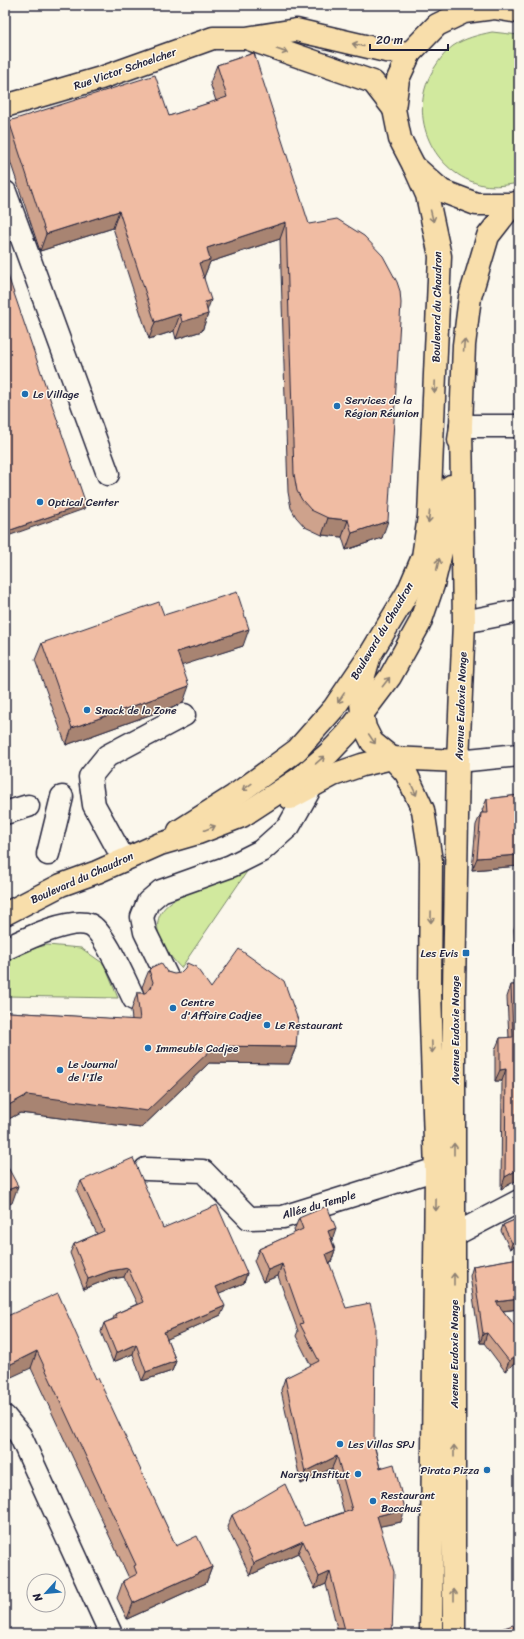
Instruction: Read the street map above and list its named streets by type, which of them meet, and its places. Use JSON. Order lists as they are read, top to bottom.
{
  "streets": {
    "main road": ["Rue Victor Schoelcher", "Boulevard du Chaudron", "Avenue Eudoxie Nonge"],
    "street": ["Allée du Temple"]
  },
  "crossings": [
    ["Rue Victor Schoelcher", "Boulevard du Chaudron"],
    ["Boulevard du Chaudron", "Avenue Eudoxie Nonge"],
    ["Avenue Eudoxie Nonge", "Allée du Temple"]
  ],
  "places": {
    "other": [
      "Le Village",
      "Services de la Région Réunion",
      "Optical Center",
      "Snack de la Zone",
      "Centre d'Affaire Cadjee",
      "Le Restaurant",
      "Immeuble Cadjee",
      "Le Journal de l'Ile",
      "Les Villas SPJ",
      "Pirata Pizza",
      "Narsy Institut",
      "Restaurant Bacchus"
    ],
    "transit": ["Les Evis"]
  },
  "scale_bar": "20 m",
  "north": "bottom left"
}
